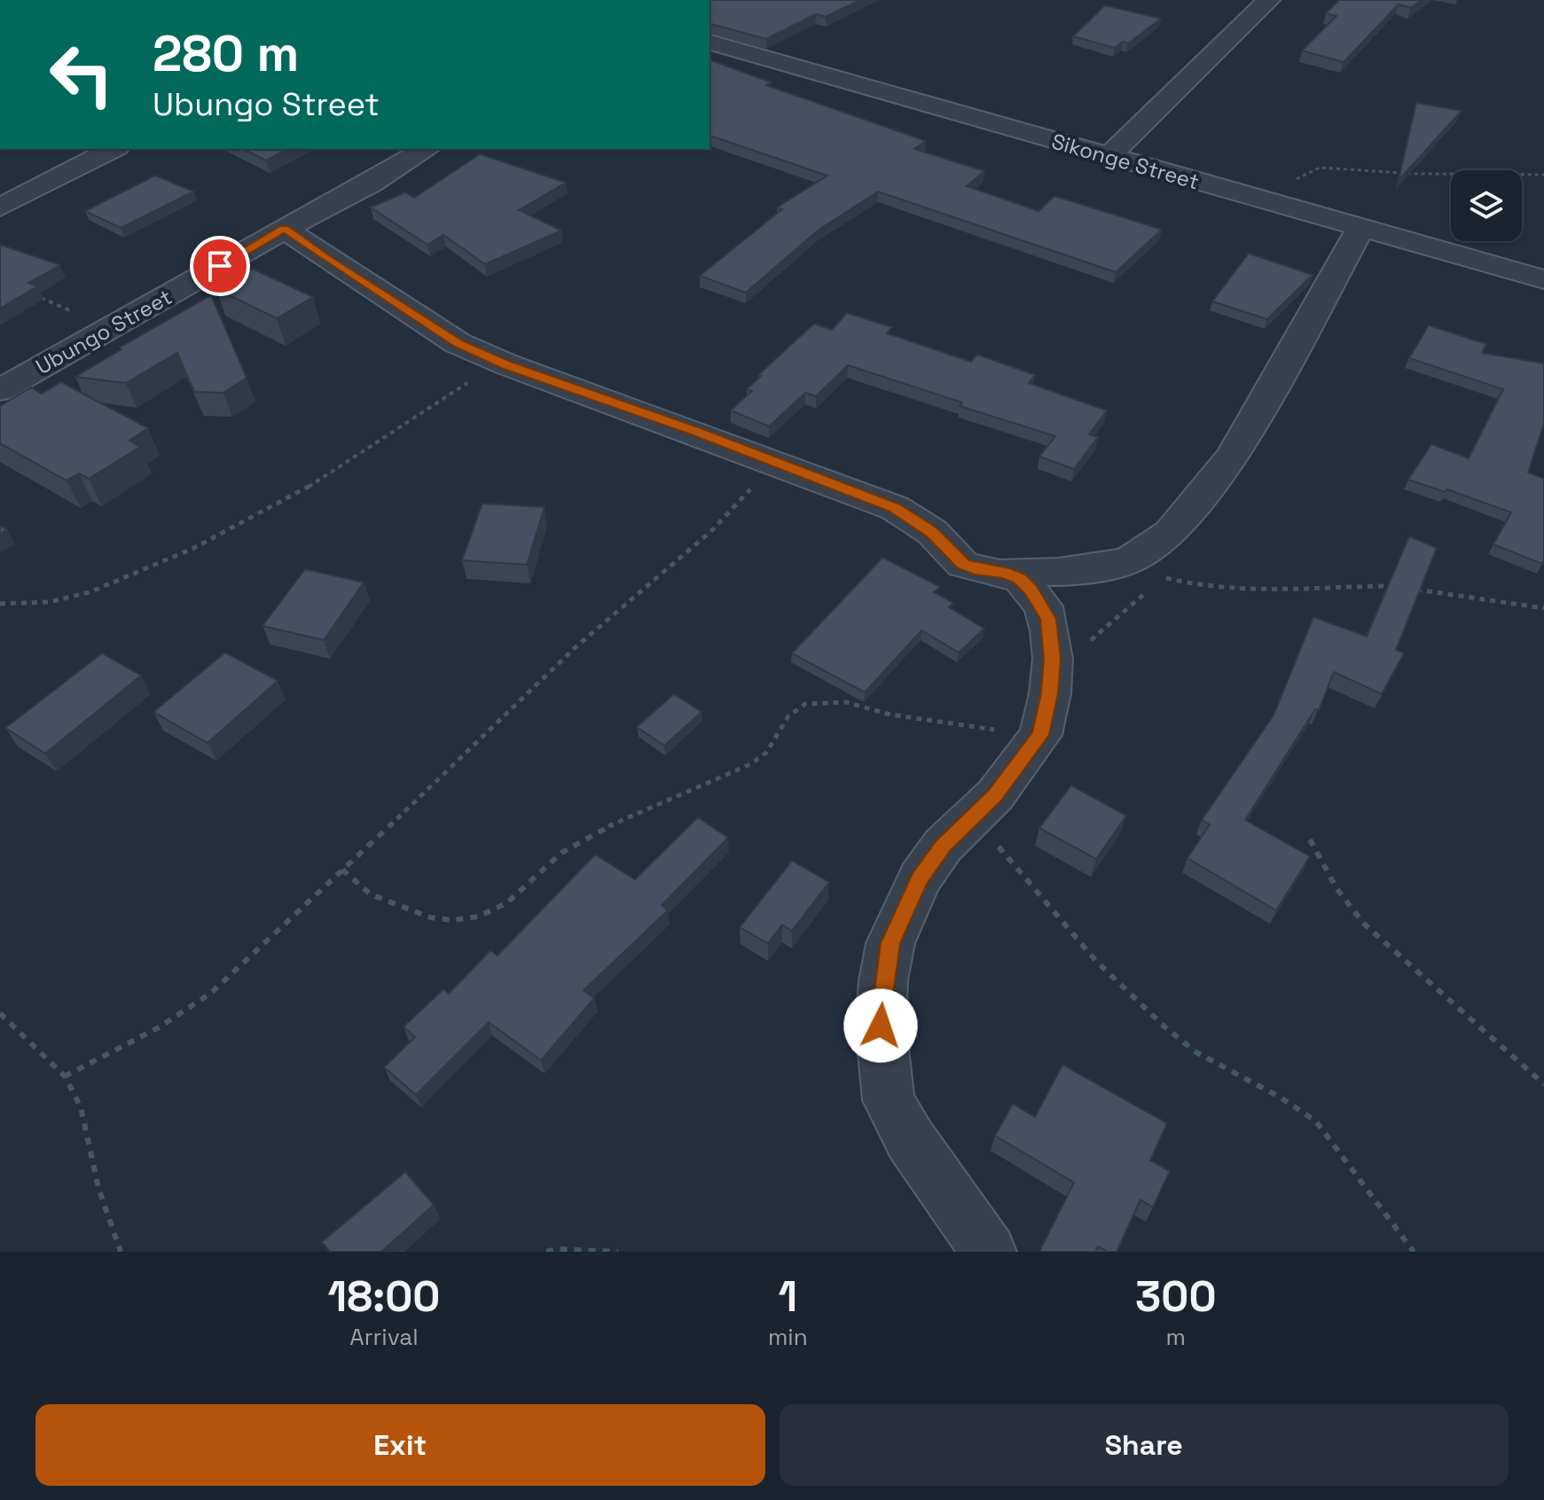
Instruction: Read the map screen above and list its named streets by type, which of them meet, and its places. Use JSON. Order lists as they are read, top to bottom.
{
  "streets": {
    "street": ["Sikonge Street", "Ubungo Street"]
  },
  "page": {
    "turn": ["280 m", "Ubungo Street"],
    "eta": [
      "18:00",
      "Arrival",
      "1",
      "min",
      "300",
      "m"
    ],
    "buttons": ["Exit", "Share"]
  }
}
